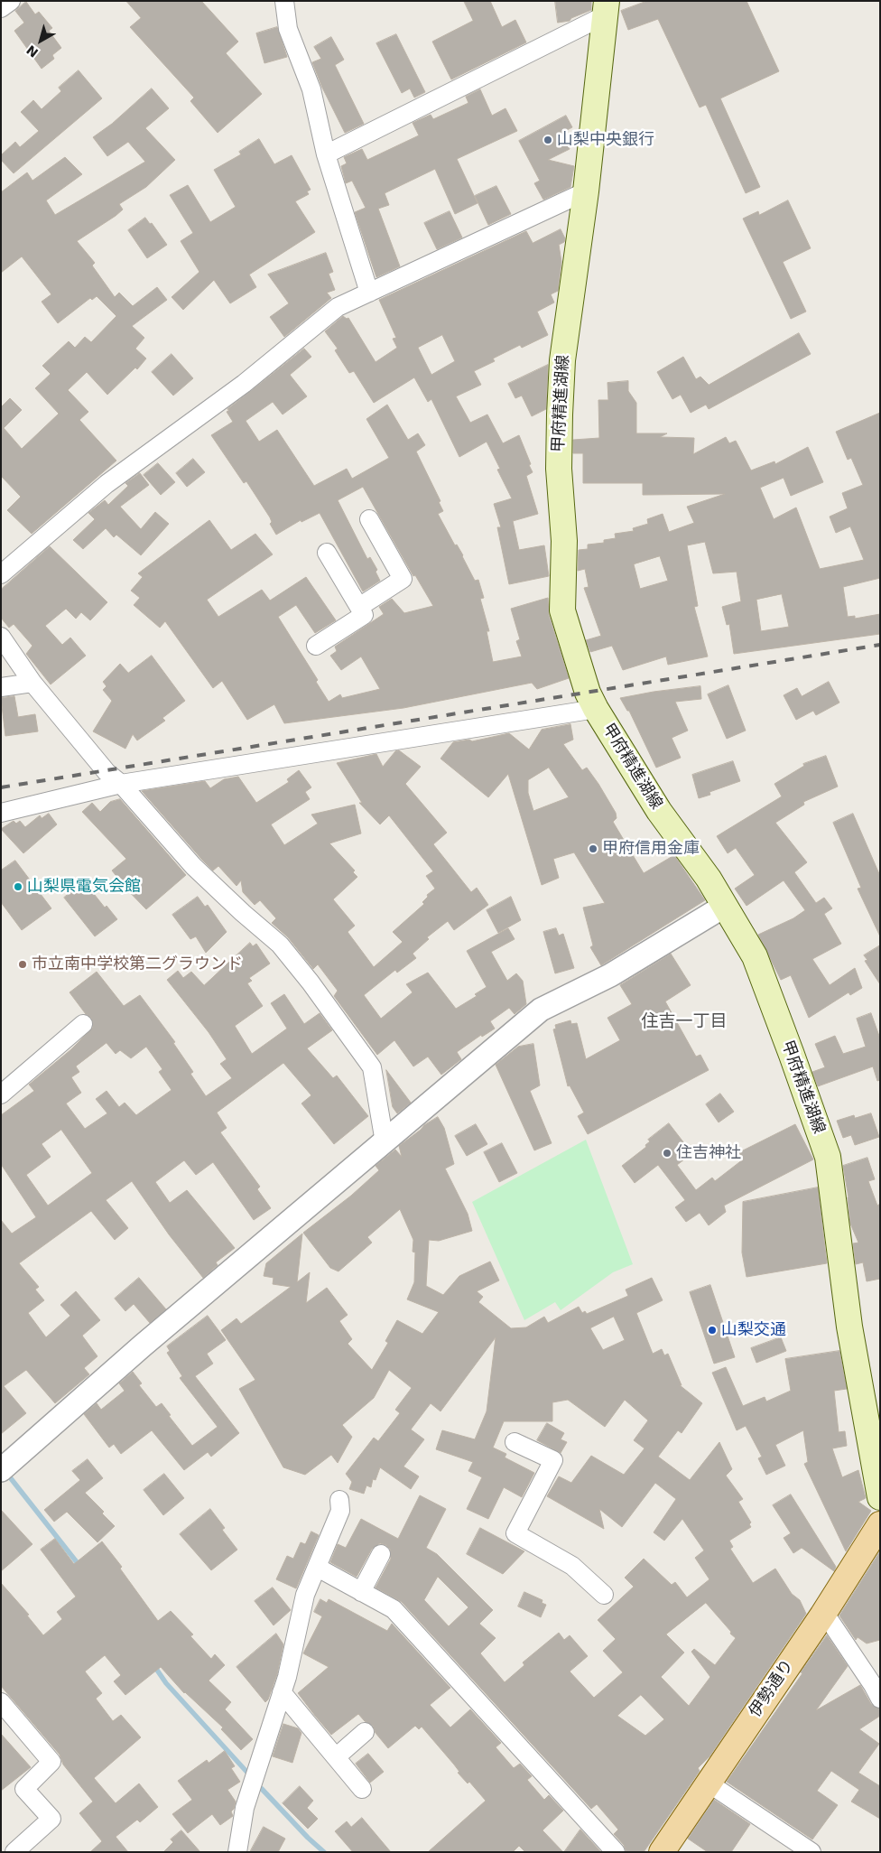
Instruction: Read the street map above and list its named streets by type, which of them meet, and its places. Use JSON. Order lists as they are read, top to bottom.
{
  "streets": {
    "main road": ["甲府精進湖線", "伊勢通り"]
  },
  "districts": ["住吉一丁目"],
  "places": [
    "山梨中央銀行",
    "甲府信用金庫",
    "山梨県電気会館",
    "市立南中学校第二グラウンド",
    "住吉神社",
    "山梨交通"
  ],
  "north": "bottom left"
}
